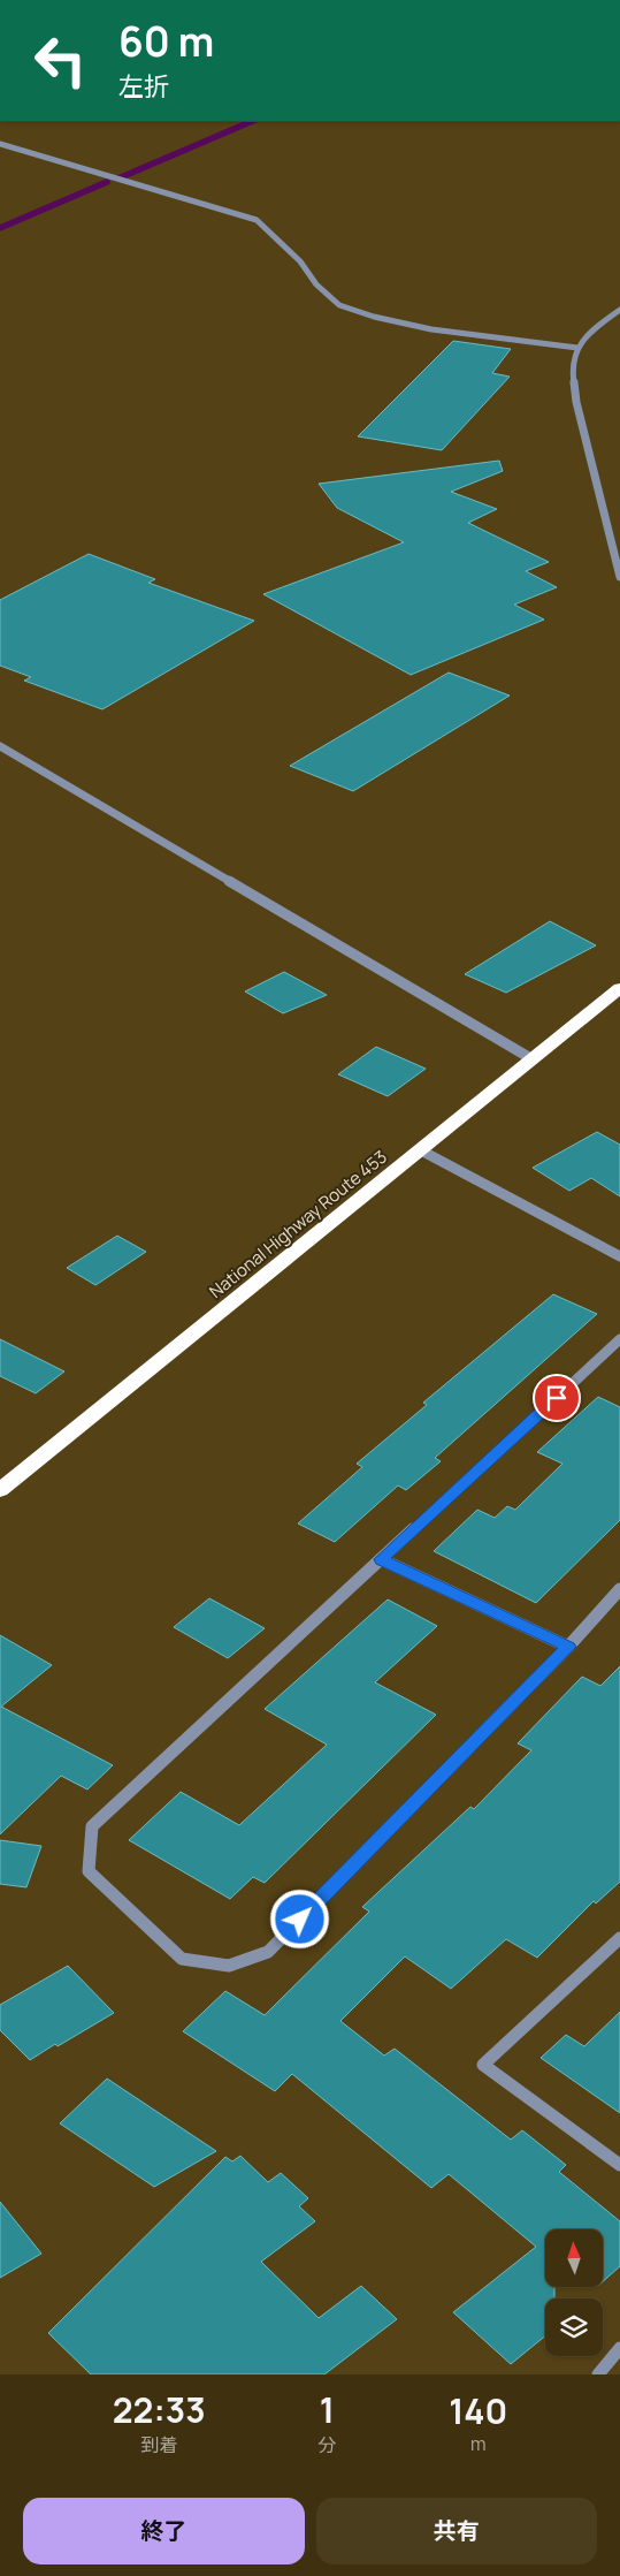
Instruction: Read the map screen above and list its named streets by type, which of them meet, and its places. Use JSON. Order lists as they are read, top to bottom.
{
  "streets": {
    "highway": ["National Highway Route 453"]
  },
  "north": "top",
  "page": {
    "turn": ["60 m", "左折"],
    "eta": [
      "22:33",
      "到着",
      "1",
      "分",
      "140",
      "m"
    ],
    "buttons": ["終了", "共有"]
  }
}
